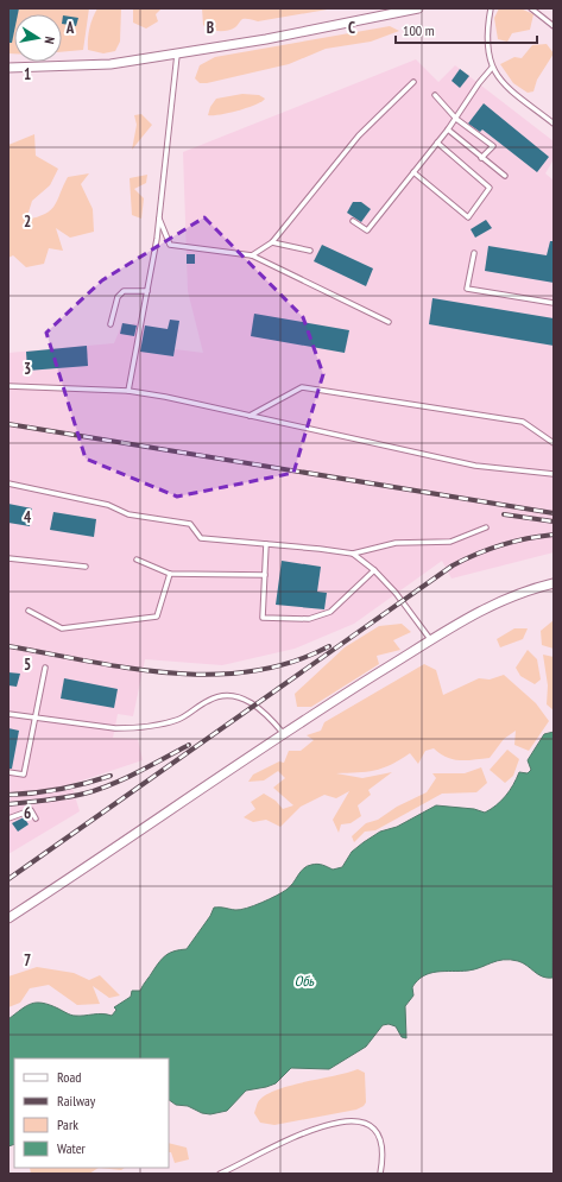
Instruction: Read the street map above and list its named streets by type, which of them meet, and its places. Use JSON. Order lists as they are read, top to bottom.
{
  "water": ["Обь"],
  "legend": [
    "Road",
    "Railway",
    "Park",
    "Water"
  ],
  "scale_bar": "100 m",
  "north": "right",
  "grid": {
    "columns": ["A", "B", "C"],
    "rows": [
      "1",
      "2",
      "3",
      "4",
      "5",
      "6",
      "7"
    ]
  }
}
